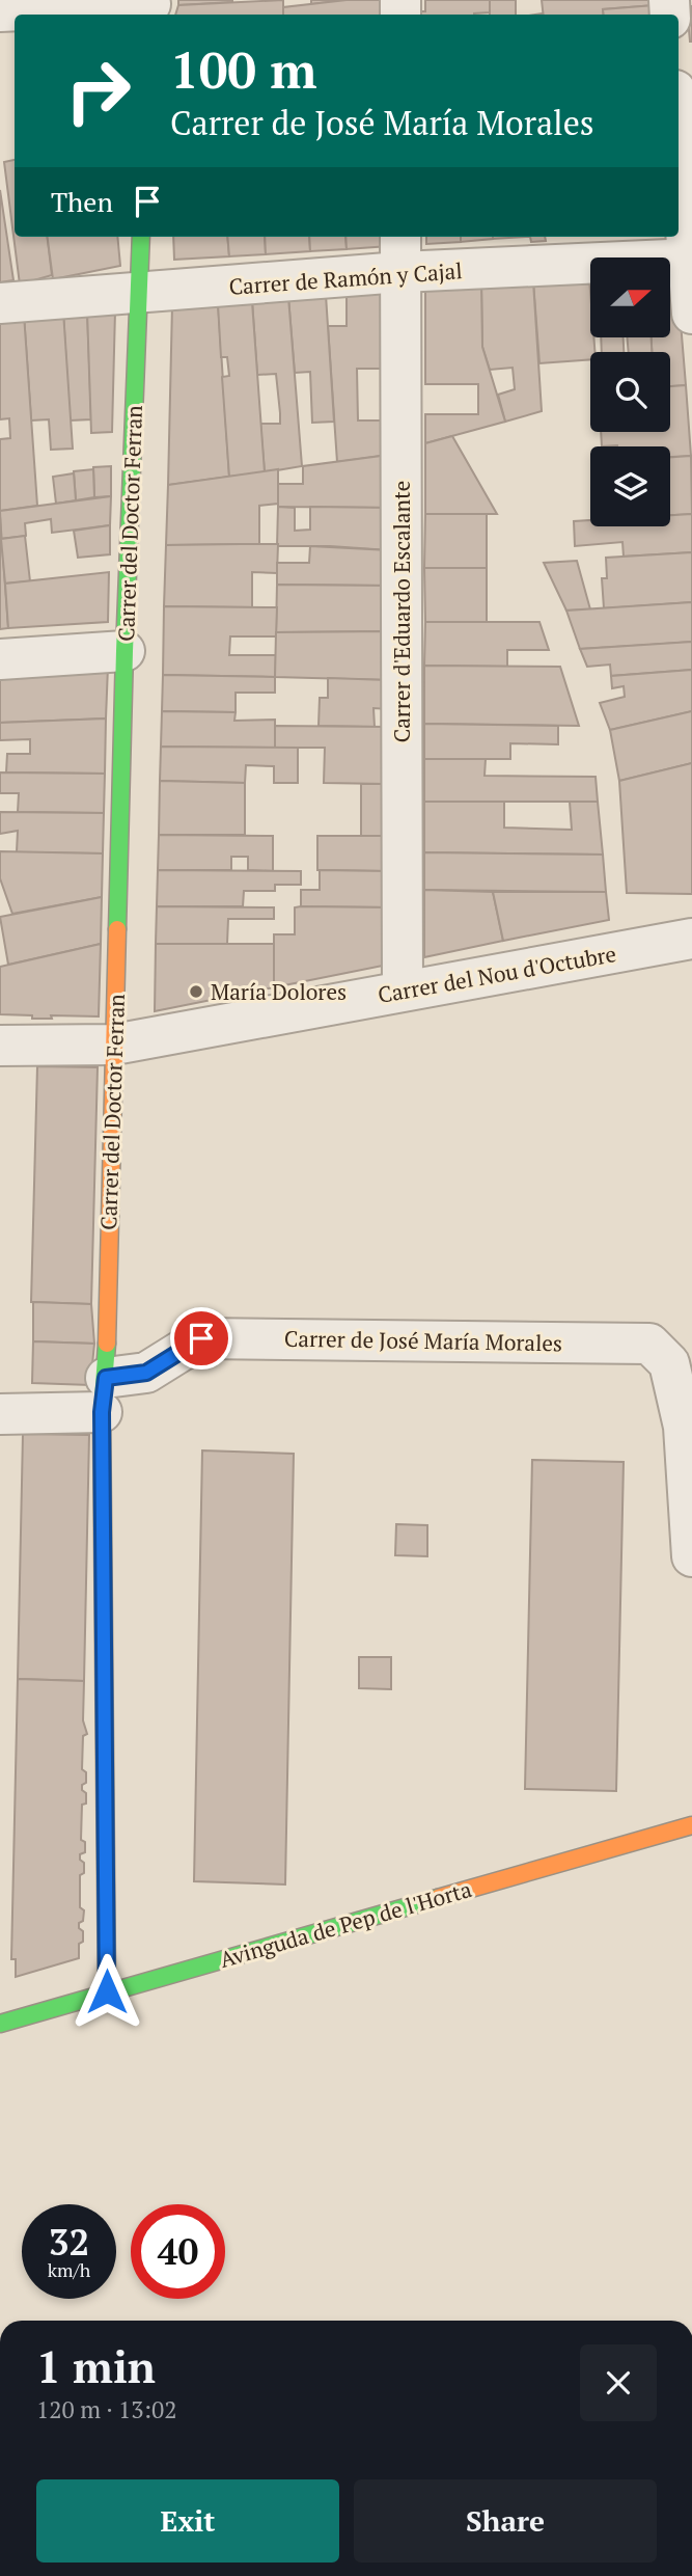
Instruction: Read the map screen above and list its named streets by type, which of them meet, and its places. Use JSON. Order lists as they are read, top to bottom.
{
  "streets": {
    "street": [
      "Carrer de Ramón y Cajal",
      "Carrer del Doctor Ferran",
      "Carrer d'Eduardo Escalante",
      "Carrer del Nou d'Octubre",
      "Carrer de José María Morales",
      "Avinguda de Pep de l'Horta"
    ]
  },
  "crossings": [
    ["Carrer de Ramón y Cajal", "Carrer del Doctor Ferran"],
    ["Carrer de Ramón y Cajal", "Carrer d'Eduardo Escalante"],
    ["Carrer del Doctor Ferran", "Carrer del Nou d'Octubre"],
    ["Carrer del Doctor Ferran", "Carrer de José María Morales"],
    ["Carrer del Doctor Ferran", "Avinguda de Pep de l'Horta"],
    ["Carrer d'Eduardo Escalante", "Carrer del Nou d'Octubre"]
  ],
  "places": ["María Dolores"],
  "north": "right",
  "page": {
    "turn": ["100 m", "Carrer de José María Morales"],
    "then": "Then",
    "speed": "32 km/h",
    "limit": "40",
    "heading": ["1 min", "120 m · 13:02"],
    "buttons": ["Exit", "Share"]
  }
}
